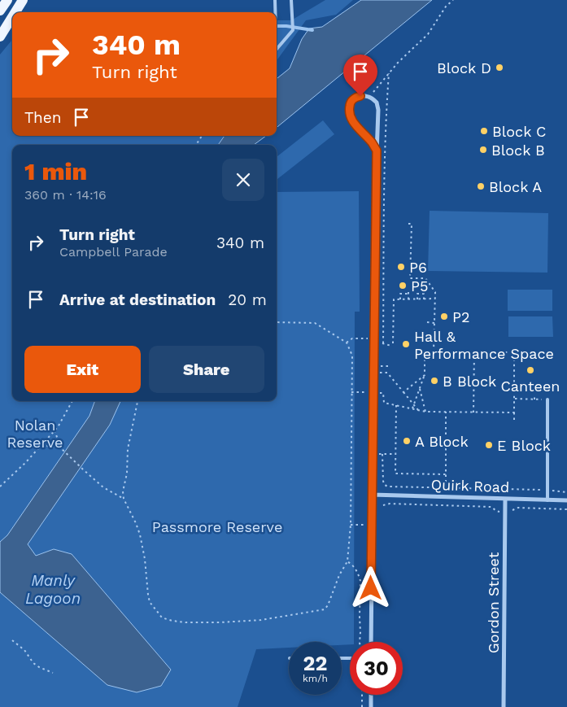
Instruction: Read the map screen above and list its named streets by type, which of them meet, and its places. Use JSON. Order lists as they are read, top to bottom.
{
  "streets": {
    "street": ["Quirk Road", "Gordon Street"]
  },
  "crossings": [
    ["Quirk Road", "Gordon Street"]
  ],
  "water": ["Manly Lagoon"],
  "parks": ["Nolan Reserve", "Passmore Reserve"],
  "places": [
    "Block D",
    "Block C",
    "Block B",
    "Block A",
    "P6",
    "P5",
    "P2",
    "Hall & Performance Space",
    "Canteen",
    "B Block",
    "A Block",
    "E Block"
  ],
  "page": {
    "turn": ["340 m", "Turn right"],
    "then": "Then",
    "heading": ["1 min", "360 m · 14:16"],
    "list": [
      {
        "name": "Turn right",
        "note": "Campbell Parade",
        "value": "340 m"
      },
      {
        "name": "Arrive at destination",
        "value": "20 m"
      }
    ],
    "buttons": ["Exit", "Share"],
    "speed": "22 km/h",
    "limit": "30"
  }
}
